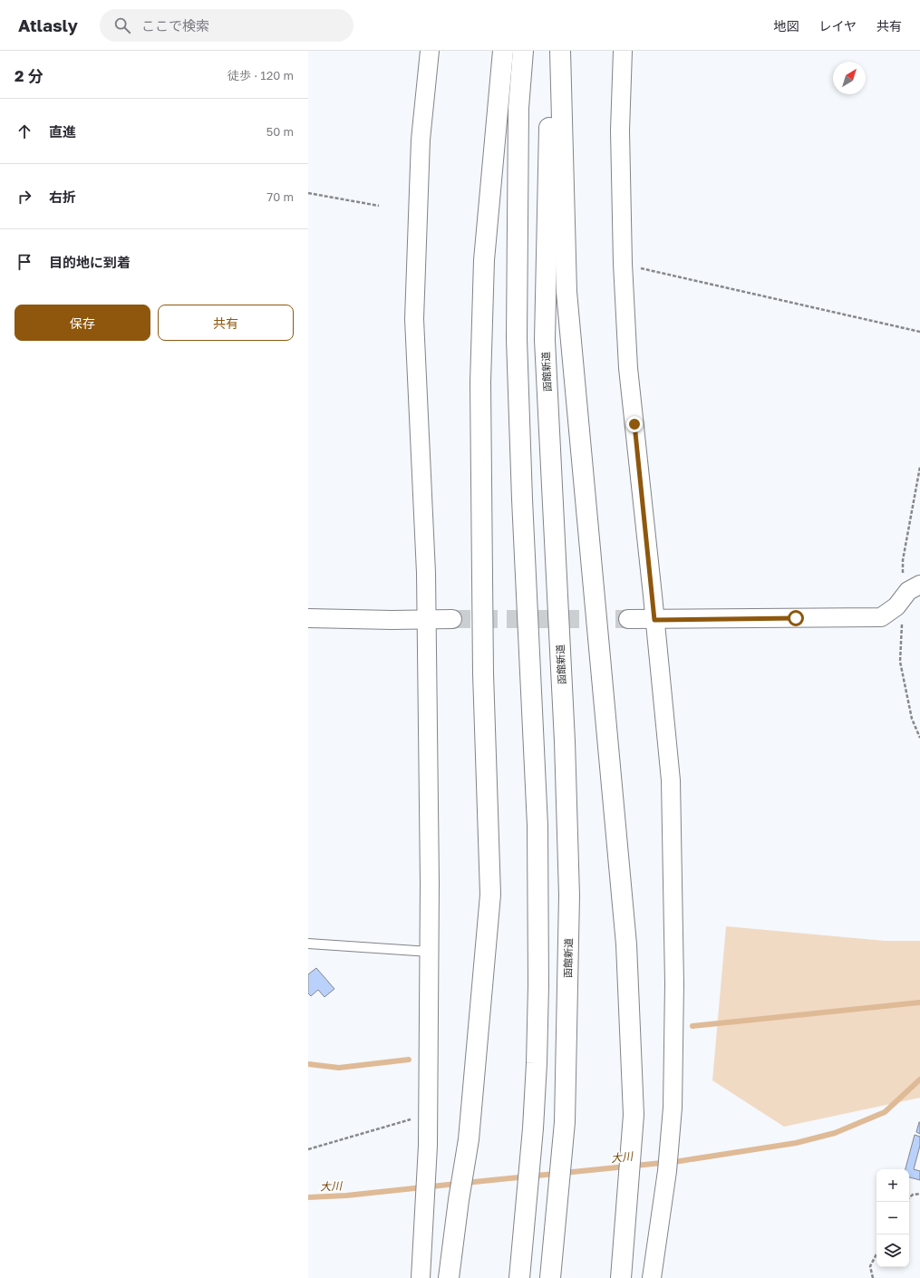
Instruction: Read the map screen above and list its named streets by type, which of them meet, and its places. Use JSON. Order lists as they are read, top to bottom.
{
  "streets": {
    "highway": ["函館新道"]
  },
  "water": ["大川"],
  "north": "top right",
  "page": {
    "header": "Atlasly",
    "search": "ここで検索",
    "nav": ["地図", "レイヤ", "共有"],
    "heading": ["2 分", "徒歩 · 120 m"],
    "list": [
      ["直進", "50 m"],
      ["右折", "70 m"],
      "目的地に到着"
    ],
    "buttons": ["保存", "共有"],
    "map_buttons": ["+", "−"]
  }
}
